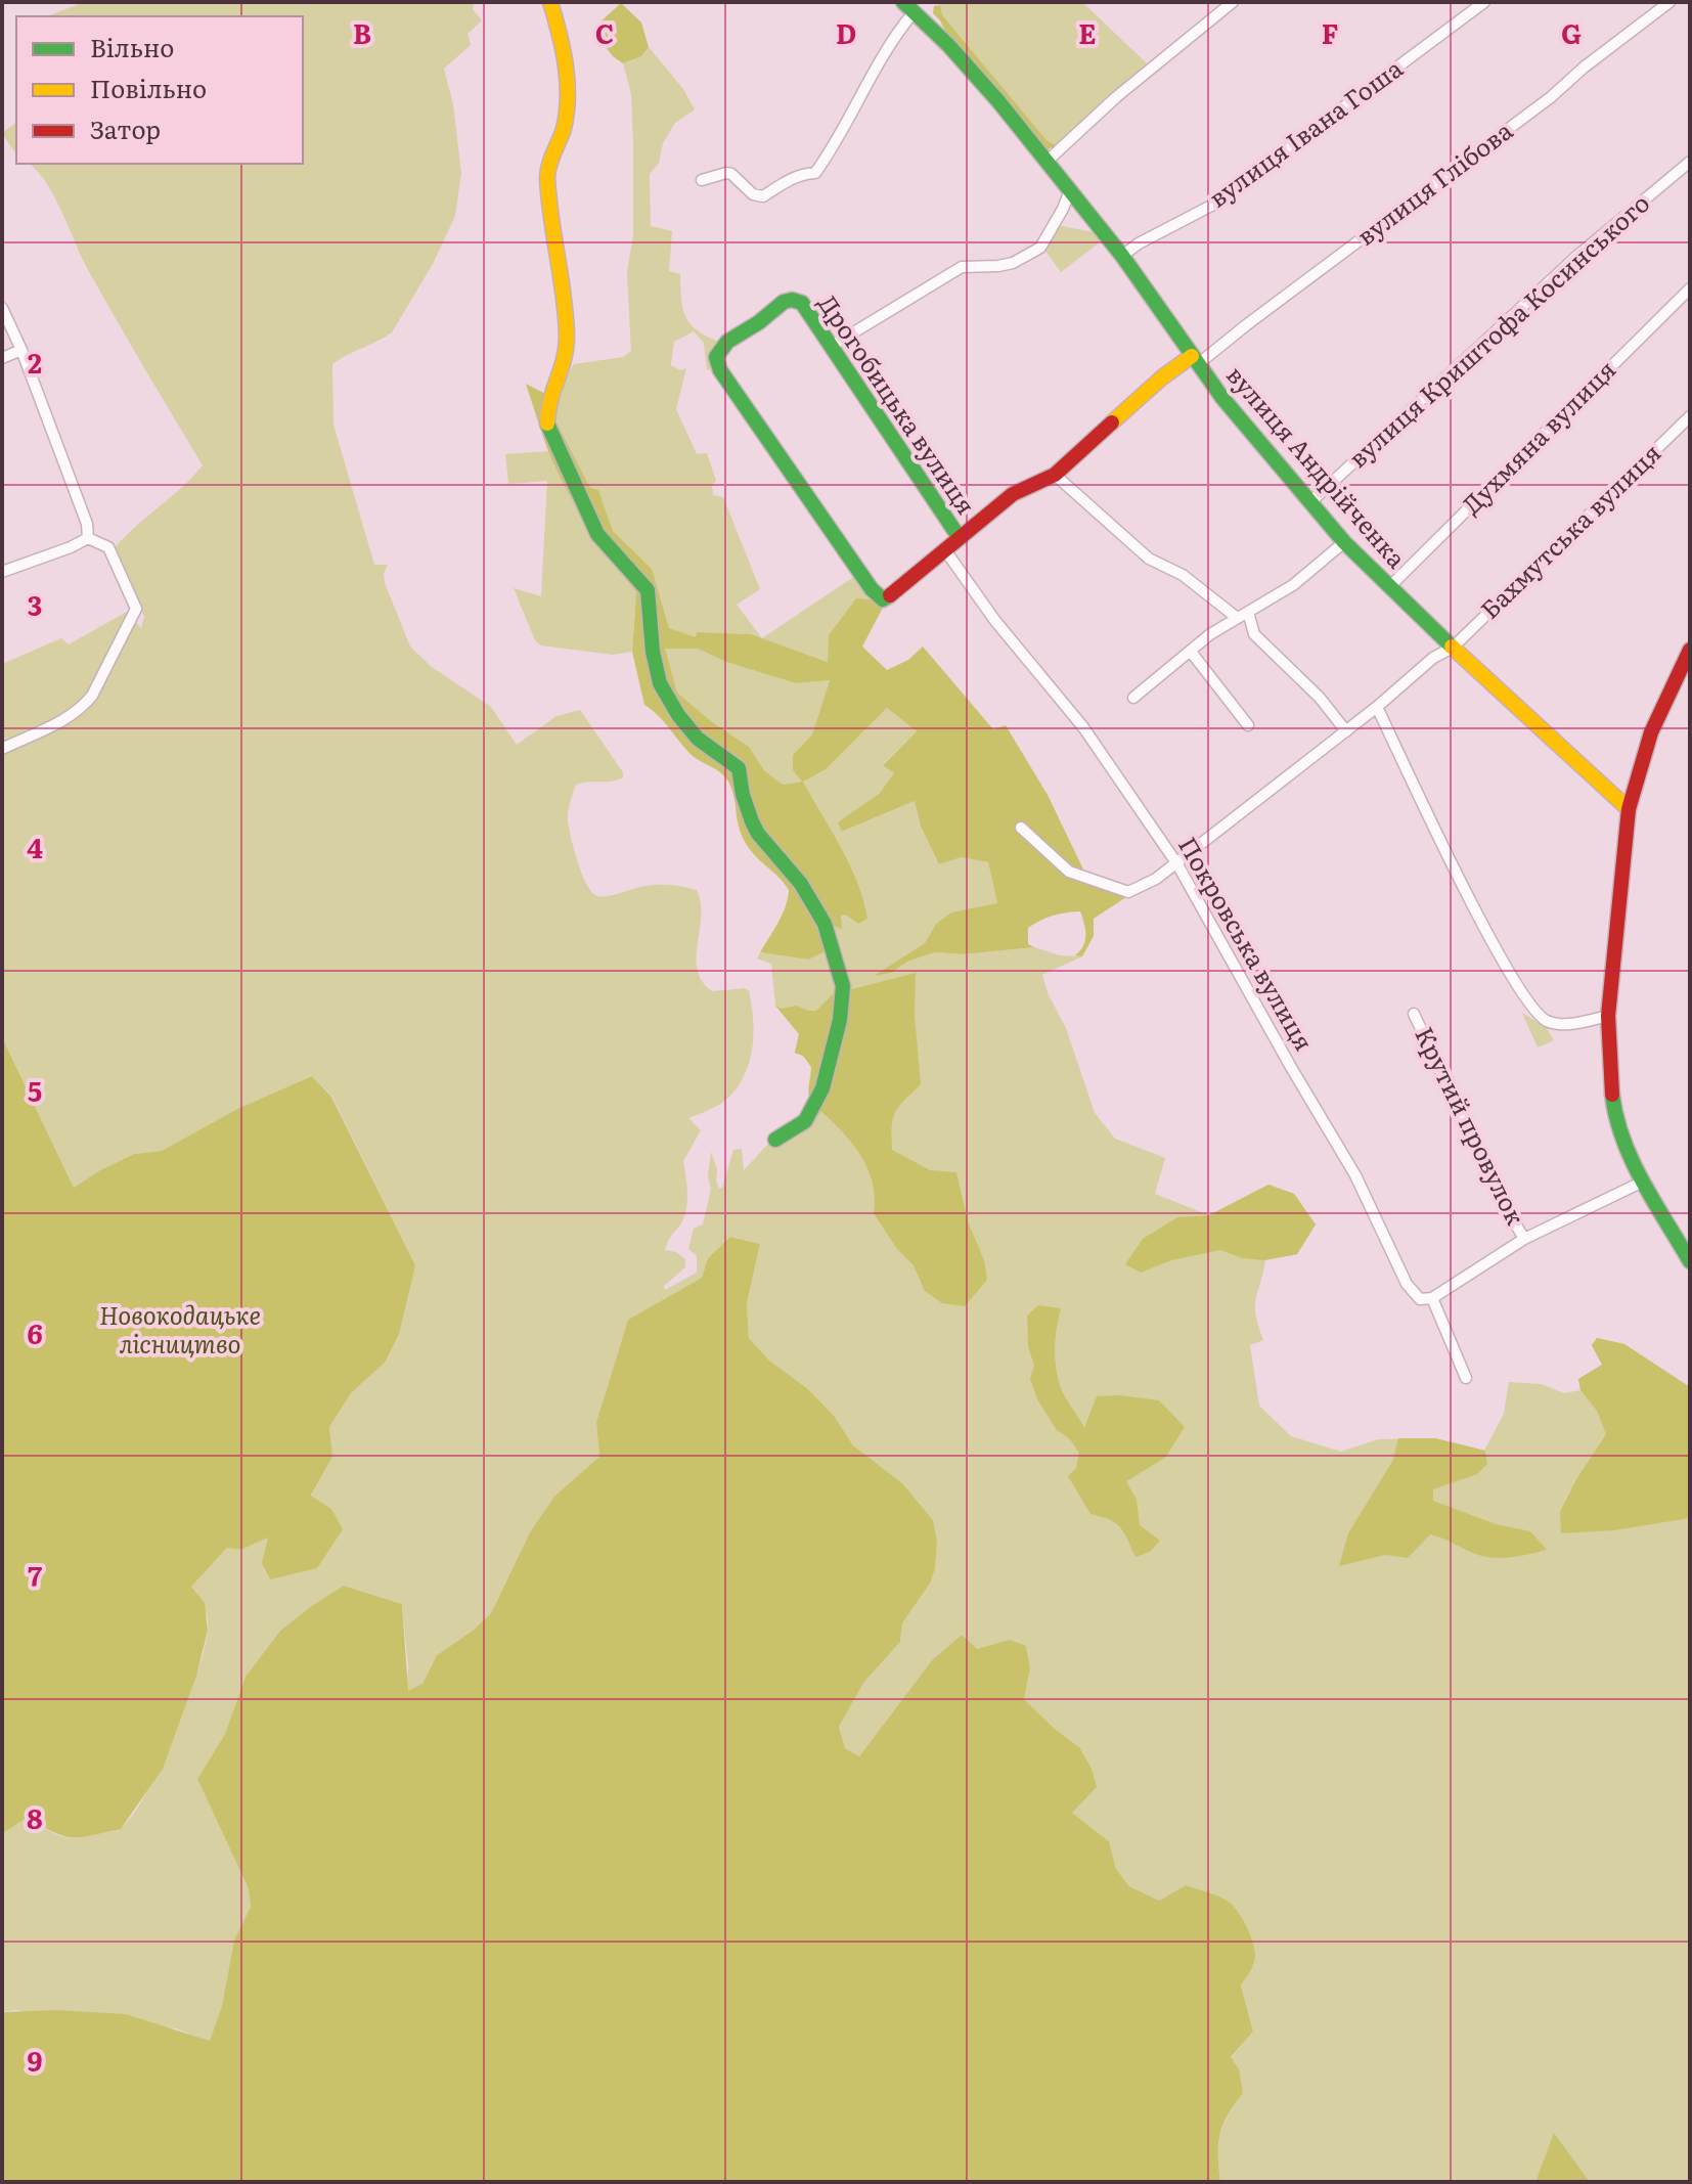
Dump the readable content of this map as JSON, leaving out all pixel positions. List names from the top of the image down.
{
  "streets": {
    "street": [
      "вулиця Івана Гоша",
      "вулиця Глібова",
      "вулиця Криштофа Косинського",
      "Дрогобицька вулиця",
      "Духмяна вулиця",
      "вулиця Андрійченка",
      "Бахмутська вулиця",
      "Покровська вулиця",
      "Крутий провулок"
    ]
  },
  "crossings": [
    ["вулиця Івана Гоша", "вулиця Андрійченка"],
    ["вулиця Глібова", "вулиця Андрійченка"],
    ["вулиця Криштофа Косинського", "вулиця Андрійченка"],
    ["Дрогобицька вулиця", "Покровська вулиця"],
    ["Духмяна вулиця", "вулиця Андрійченка"],
    ["вулиця Андрійченка", "Бахмутська вулиця"],
    ["Бахмутська вулиця", "Покровська вулиця"],
    ["Покровська вулиця", "Крутий провулок"]
  ],
  "parks": ["Новокодацьке лісництво"],
  "legend": ["Вільно", "Повільно", "Затор"],
  "grid": {
    "columns": [
      "B",
      "C",
      "D",
      "E",
      "F",
      "G"
    ],
    "rows": [
      "2",
      "3",
      "4",
      "5",
      "6",
      "7",
      "8",
      "9"
    ]
  }
}
